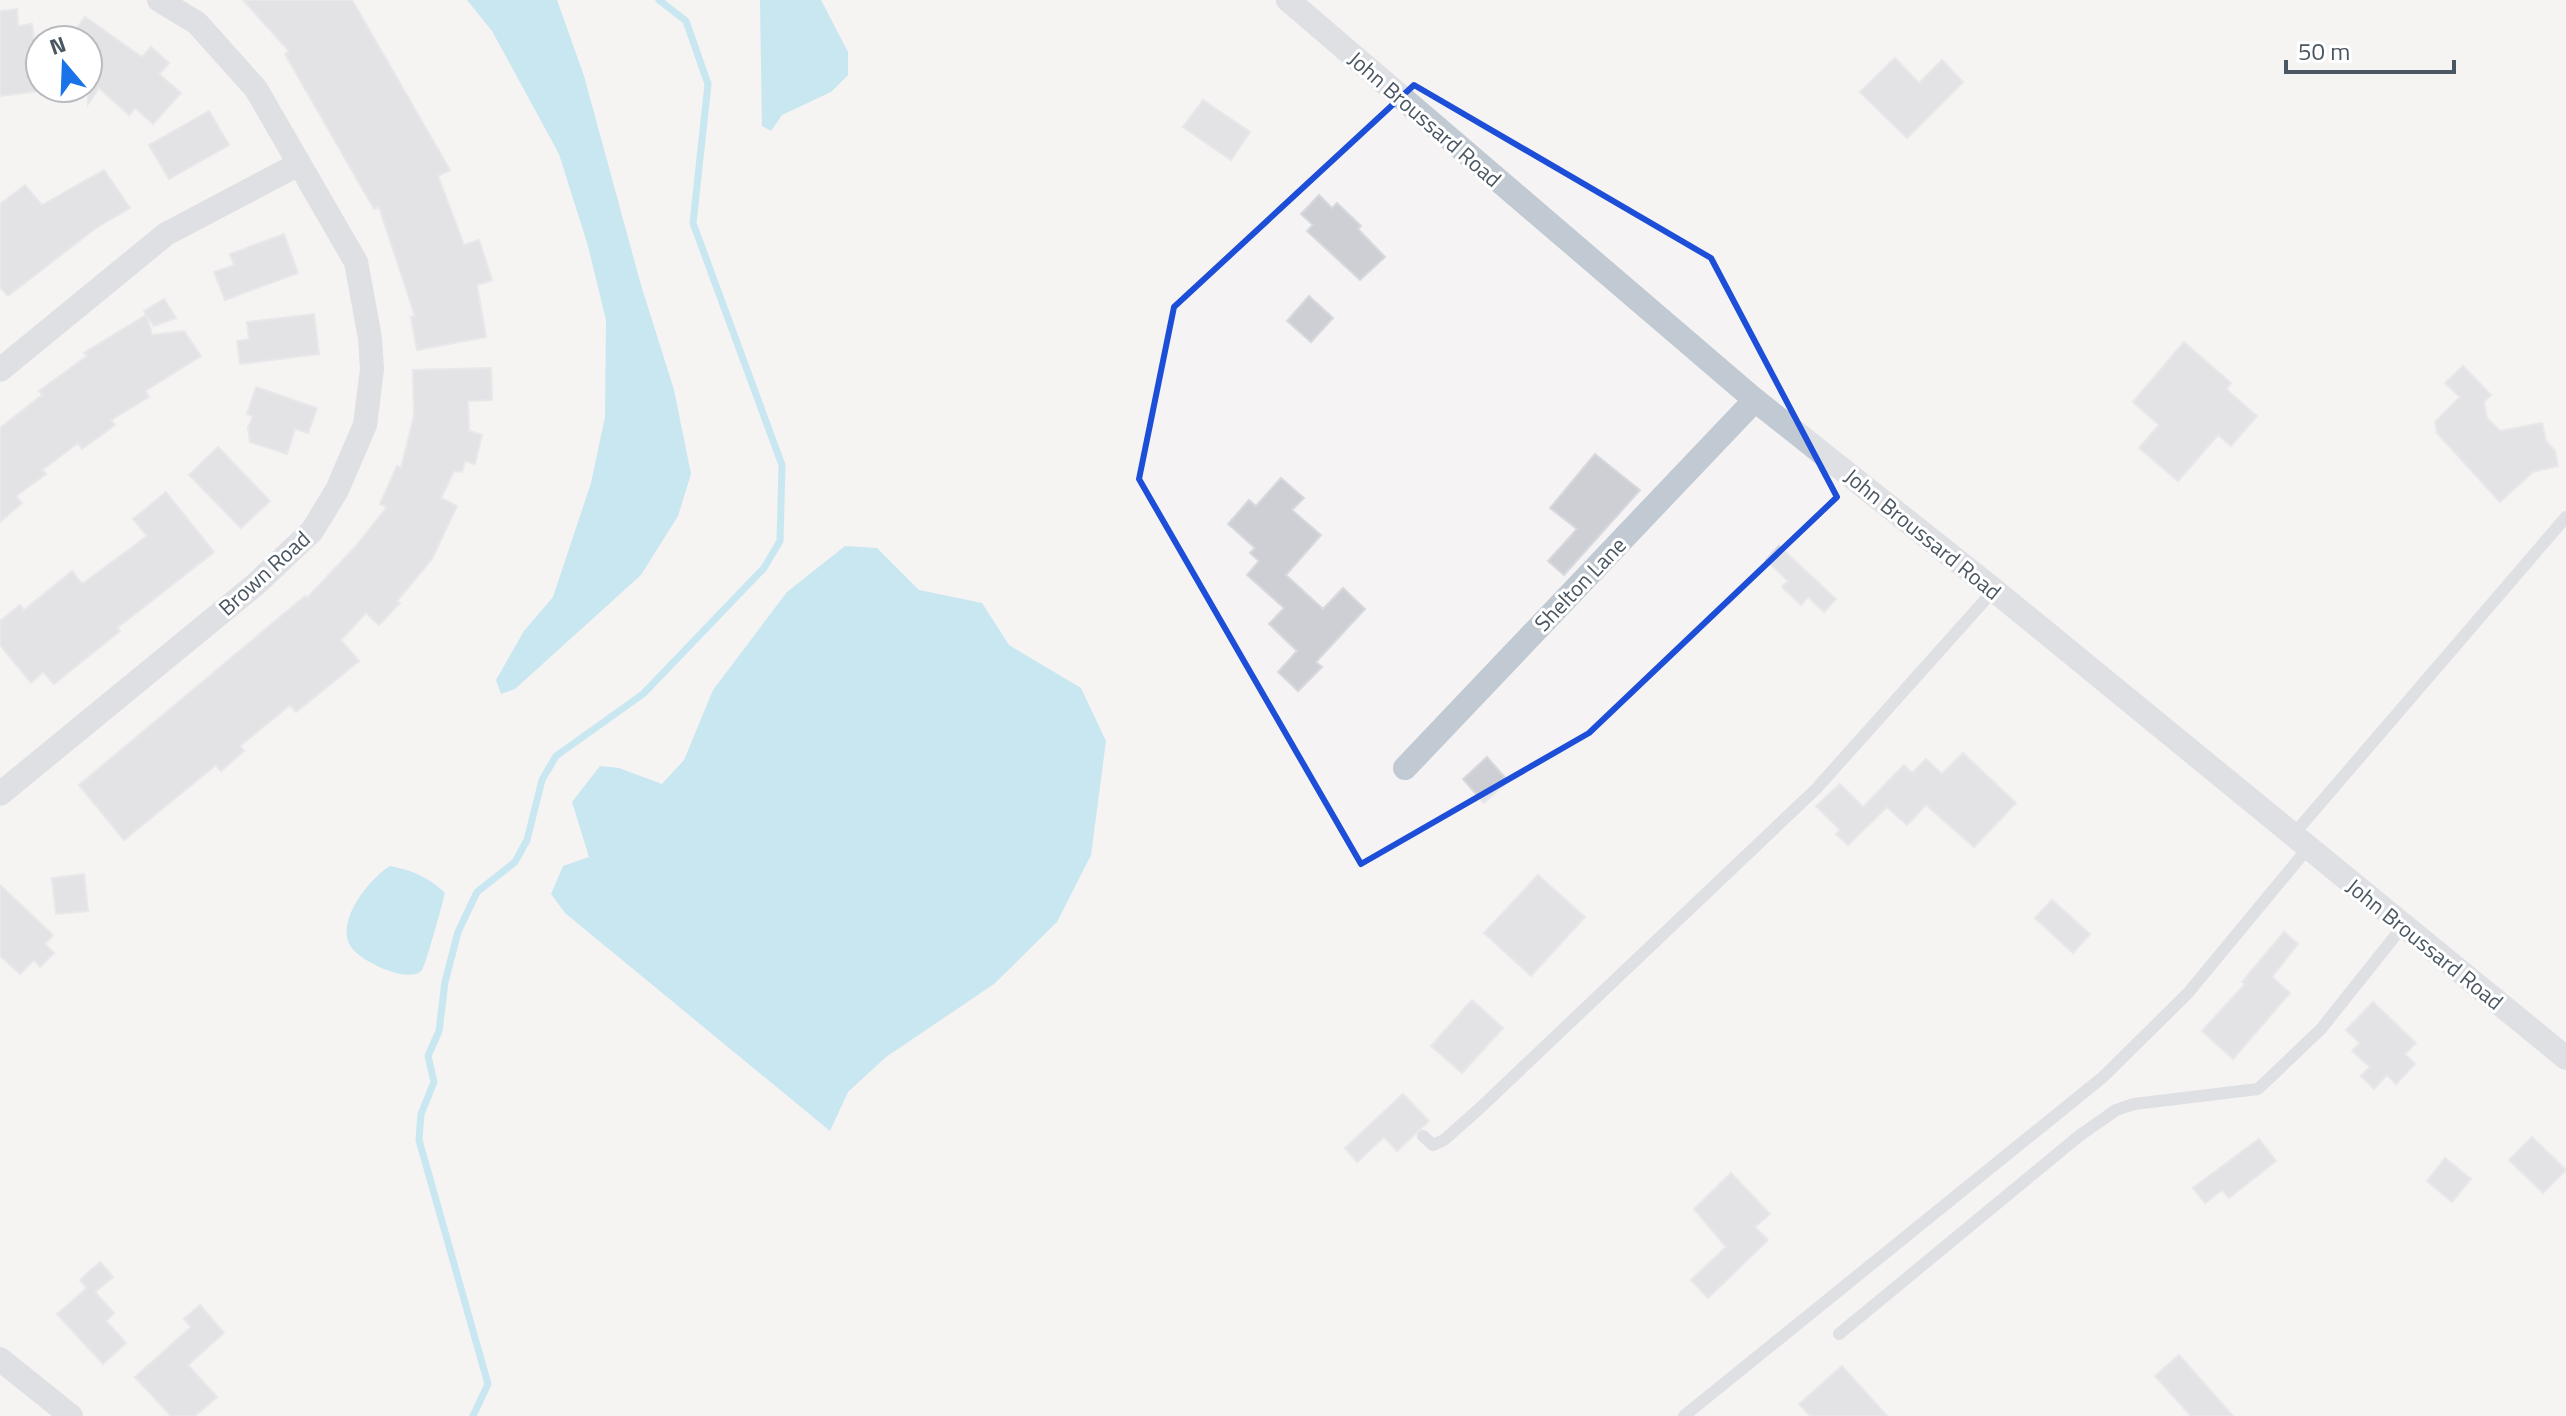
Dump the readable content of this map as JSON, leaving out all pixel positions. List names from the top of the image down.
{
  "streets": {
    "street": ["John Broussard Road", "Brown Road", "Shelton Lane"]
  },
  "crossings": [
    ["John Broussard Road", "Shelton Lane"]
  ],
  "scale_bar": "50 m",
  "north": "top"
}
